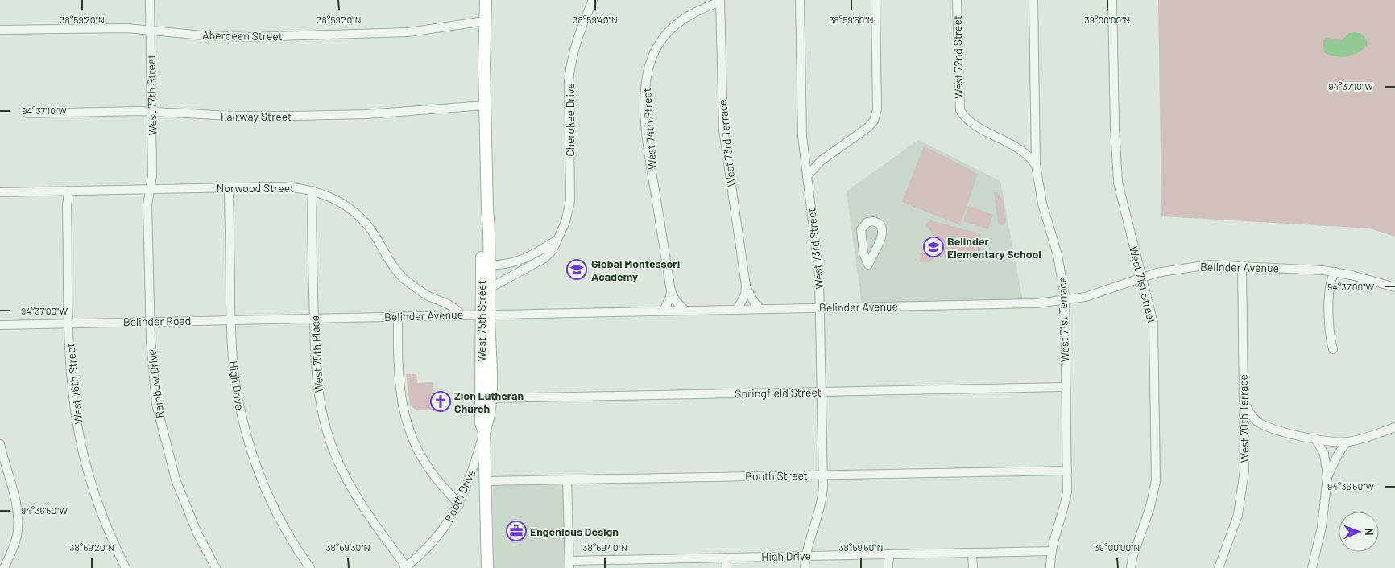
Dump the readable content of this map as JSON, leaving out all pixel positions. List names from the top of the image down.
{
  "streets": {
    "main road": ["West 75th Street"],
    "street": [
      "Aberdeen Street",
      "West 72nd Street",
      "West 77th Street",
      "Fairway Street",
      "Cherokee Drive",
      "West 74th Street",
      "West 73rd Terrace",
      "Norwood Street",
      "West 73rd Street",
      "Belinder Avenue",
      "West 71st Street",
      "West 71st Terrace",
      "Belinder Road",
      "West 75th Place",
      "West 76th Street",
      "Rainbow Drive",
      "High Drive",
      "Springfield Street",
      "West 70th Terrace",
      "Booth Street",
      "Booth Drive"
    ]
  },
  "crossings": [
    ["Aberdeen Street", "West 77th Street"],
    ["Aberdeen Street", "West 75th Street"],
    ["West 72nd Street", "West 71st Terrace"],
    ["West 77th Street", "Fairway Street"],
    ["West 77th Street", "Norwood Street"],
    ["West 77th Street", "Rainbow Drive"],
    ["Fairway Street", "West 75th Street"],
    ["Cherokee Drive", "West 75th Street"],
    ["West 74th Street", "West 73rd Terrace"],
    ["West 74th Street", "Belinder Avenue"],
    ["West 73rd Terrace", "Belinder Avenue"],
    ["Norwood Street", "Belinder Avenue"],
    ["Norwood Street", "West 75th Place"],
    ["Norwood Street", "West 76th Street"],
    ["Norwood Street", "Rainbow Drive"],
    ["Norwood Street", "High Drive"],
    ["West 73rd Street", "Belinder Avenue"],
    ["West 73rd Street", "High Drive"],
    ["West 73rd Street", "Springfield Street"],
    ["West 73rd Street", "Booth Street"],
    ["Belinder Avenue", "West 71st Street"],
    ["Belinder Avenue", "West 71st Terrace"],
    ["Belinder Avenue", "Belinder Road"],
    ["Belinder Avenue", "West 75th Street"],
    ["Belinder Avenue", "West 75th Place"],
    ["Belinder Avenue", "West 70th Terrace"],
    ["West 71st Terrace", "High Drive"],
    ["West 71st Terrace", "Springfield Street"],
    ["West 71st Terrace", "Booth Street"],
    ["Belinder Road", "West 75th Place"],
    ["Belinder Road", "West 76th Street"],
    ["Belinder Road", "Rainbow Drive"],
    ["Belinder Road", "High Drive"],
    ["West 75th Street", "Springfield Street"],
    ["West 75th Street", "Booth Street"],
    ["West 75th Street", "Booth Drive"],
    ["West 75th Place", "Booth Drive"]
  ],
  "places": {
    "school or university": ["Belinder Elementary School", "Global Montessori Academy"],
    "church": ["Zion Lutheran Church"],
    "office": ["Engenious Design"]
  },
  "north": "right",
  "coordinates": [
    "38°59'20\"N",
    "38°59'30\"N",
    "38°59'40\"N",
    "38°59'50\"N",
    "39°00'00\"N",
    "94°37'10\"W",
    "94°37'00\"W",
    "94°36'50\"W"
  ]
}
